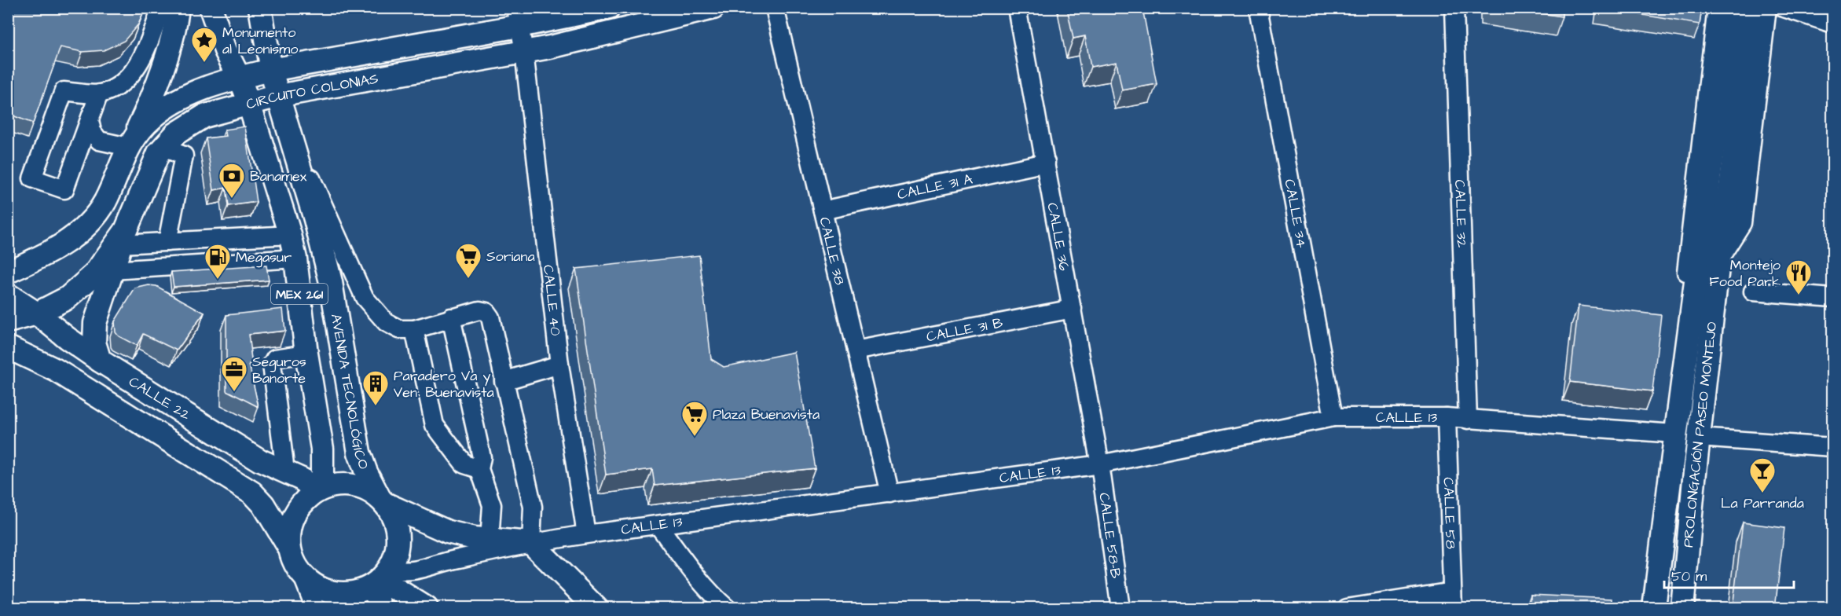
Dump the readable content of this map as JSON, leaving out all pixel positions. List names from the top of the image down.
{
  "streets": {
    "main road": [
      "CIRCUITO COLONIAS",
      "MEX 261",
      "AVENIDA TECNOLÓGICO",
      "CALLE 22",
      "PROLONGACIÓN PASEO MONTEJO"
    ],
    "street": [
      "CALLE 31 A",
      "CALLE 34",
      "CALLE 32",
      "CALLE 36",
      "CALLE 38",
      "CALLE 40",
      "CALLE 31 B",
      "CALLE 13",
      "CALLE 58",
      "CALLE 58-B"
    ]
  },
  "crossings": [
    ["CIRCUITO COLONIAS", "MEX 261"],
    ["CIRCUITO COLONIAS", "CALLE 40"],
    ["CIRCUITO COLONIAS", "AVENIDA TECNOLÓGICO"],
    ["CIRCUITO COLONIAS", "CALLE 22"],
    ["CALLE 31 A", "CALLE 36"],
    ["CALLE 31 A", "CALLE 38"],
    ["CALLE 34", "CALLE 13"],
    ["CALLE 32", "CALLE 13"],
    ["CALLE 36", "CALLE 31 B"],
    ["CALLE 36", "CALLE 13"],
    ["CALLE 36", "CALLE 58-B"],
    ["CALLE 38", "CALLE 31 B"],
    ["CALLE 38", "CALLE 13"],
    ["MEX 261", "AVENIDA TECNOLÓGICO"],
    ["MEX 261", "CALLE 22"],
    ["MEX 261", "CALLE 13"],
    ["CALLE 40", "CALLE 13"],
    ["AVENIDA TECNOLÓGICO", "CALLE 22"],
    ["AVENIDA TECNOLÓGICO", "CALLE 13"],
    ["CALLE 22", "CALLE 13"],
    ["CALLE 13", "PROLONGACIÓN PASEO MONTEJO"],
    ["CALLE 13", "CALLE 58"],
    ["CALLE 13", "CALLE 58-B"]
  ],
  "places": {
    "place": ["Monumento al Leonismo"],
    "bank": ["Banamex"],
    "supermarket": ["Soriana", "Plaza Buenavista"],
    "fuel station": ["Megasur"],
    "restaurant": ["Montejo Food Park"],
    "office": ["Seguros Banorte"],
    "building": ["Paradero Va y Ven: Buenavista"],
    "bar": ["La Parranda"]
  },
  "scale_bar": "50 m"
}
